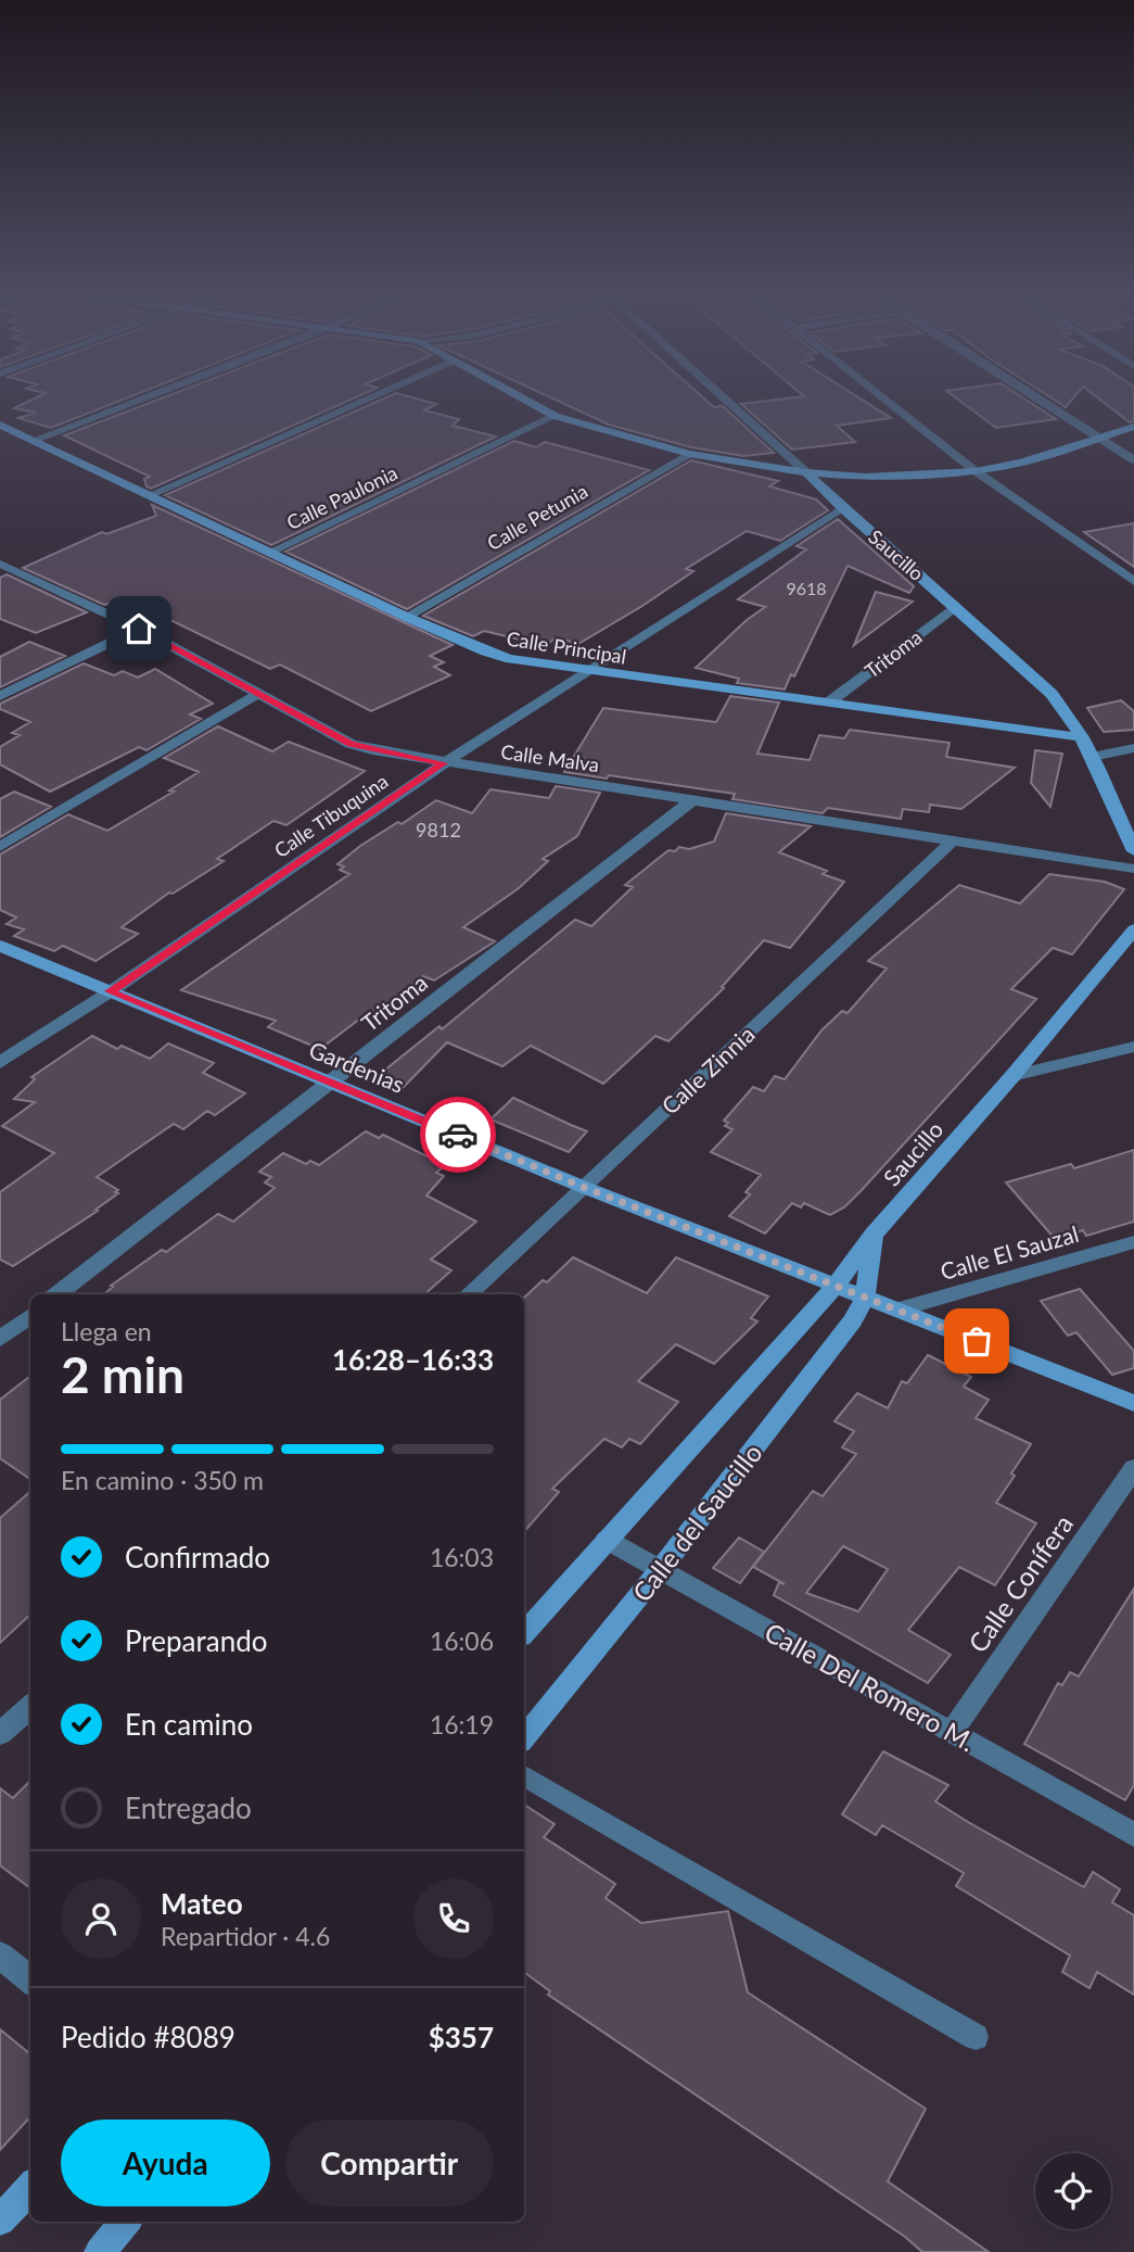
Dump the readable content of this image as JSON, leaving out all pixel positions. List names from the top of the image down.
{
  "streets": {
    "street": [
      "Calle Paulonia",
      "Calle Petunia",
      "Saucillo",
      "Calle Principal",
      "Tritoma",
      "Calle Malva",
      "Calle Tibuquina",
      "Gardenias",
      "Calle Zinnia",
      "Calle El Sauzal",
      "Calle del Saucillo",
      "Calle Conífera",
      "Calle Del Romero M."
    ]
  },
  "crossings": [
    ["Calle Paulonia", "Calle Principal"],
    ["Calle Petunia", "Calle Principal"],
    ["Saucillo", "Calle Principal"],
    ["Saucillo", "Tritoma"],
    ["Saucillo", "Calle Tibuquina"],
    ["Saucillo", "Gardenias"],
    ["Saucillo", "Calle del Saucillo"],
    ["Calle Principal", "Tritoma"],
    ["Calle Principal", "Calle Tibuquina"],
    ["Tritoma", "Calle Malva"],
    ["Tritoma", "Gardenias"],
    ["Calle Malva", "Calle Tibuquina"],
    ["Calle Malva", "Calle Zinnia"],
    ["Calle Tibuquina", "Gardenias"],
    ["Gardenias", "Calle Zinnia"],
    ["Gardenias", "Calle El Sauzal"],
    ["Gardenias", "Calle del Saucillo"],
    ["Calle del Saucillo", "Calle Del Romero M."],
    ["Calle Conífera", "Calle Del Romero M."]
  ],
  "house_numbers": ["9618", "9812"],
  "page": {
    "heading": ["2 min", "Llega en", "16:28–16:33"],
    "panel": [
      "Mateo",
      "Repartidor · 4.6",
      "Pedido #8089",
      "$357"
    ],
    "bar": "En camino · 350 m",
    "list": [
      ["Confirmado", "16:03"],
      ["Preparando", "16:06"],
      ["En camino", "16:19"],
      "Entregado"
    ],
    "buttons": ["Ayuda", "Compartir"]
  }
}
